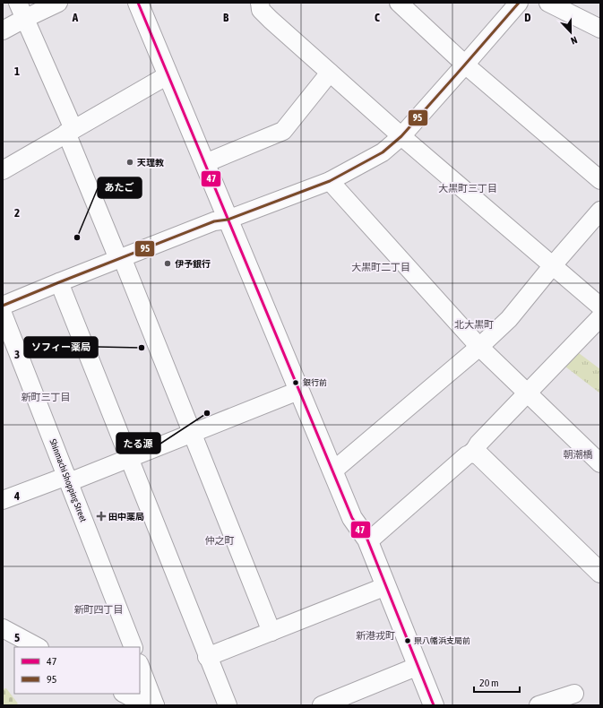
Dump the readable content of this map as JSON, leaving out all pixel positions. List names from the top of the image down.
{
  "streets": {
    "street": ["Shinmachi Shopping Street"]
  },
  "districts": [
    "大黒町三丁目",
    "大黒町二丁目",
    "北大黒町",
    "新町三丁目",
    "朝潮橋",
    "仲之町",
    "新町四丁目",
    "新港戎町"
  ],
  "places": {
    "other": [
      "天理教",
      "あたご",
      "伊予銀行",
      "ソフィー薬局",
      "銀行前",
      "たる源",
      "県八幡浜支局前"
    ],
    "health": ["田中薬局"]
  },
  "lines": ["transit line 47", "transit line 95"],
  "legend": ["47", "95"],
  "scale_bar": "20 m",
  "north": "bottom",
  "grid": {
    "columns": [
      "A",
      "B",
      "C",
      "D"
    ],
    "rows": [
      "1",
      "2",
      "3",
      "4",
      "5"
    ]
  }
}
